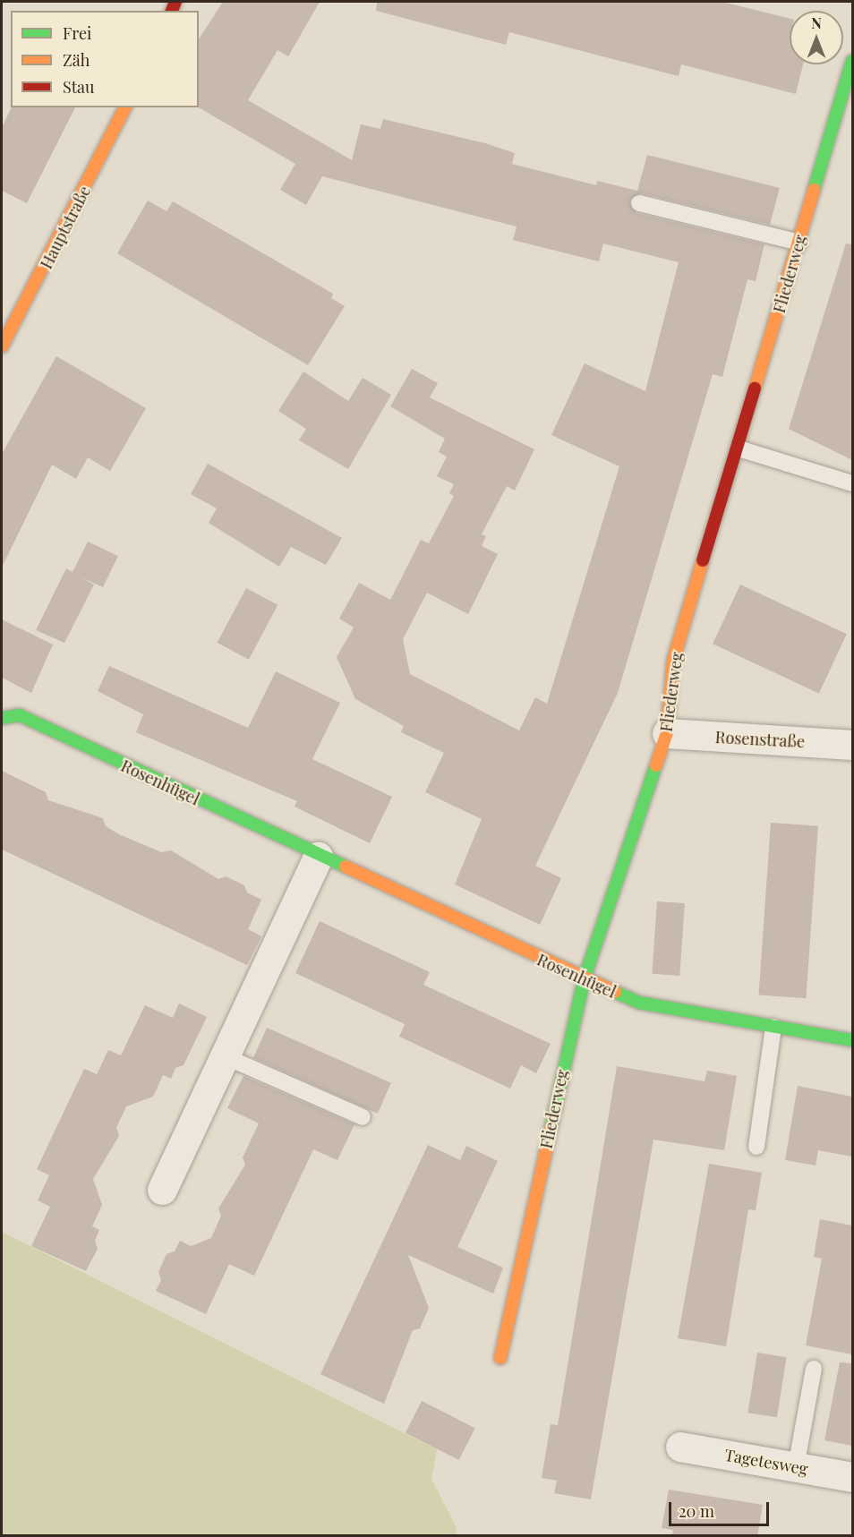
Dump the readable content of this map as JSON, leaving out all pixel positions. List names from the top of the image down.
{
  "streets": {
    "street": [
      "Hauptstraße",
      "Fliederweg",
      "Rosenstraße",
      "Rosenhügel",
      "Tagetesweg"
    ]
  },
  "crossings": [
    ["Fliederweg", "Rosenstraße"],
    ["Fliederweg", "Rosenhügel"]
  ],
  "legend": ["Frei", "Zäh", "Stau"],
  "scale_bar": "20 m",
  "north": "top"
}
